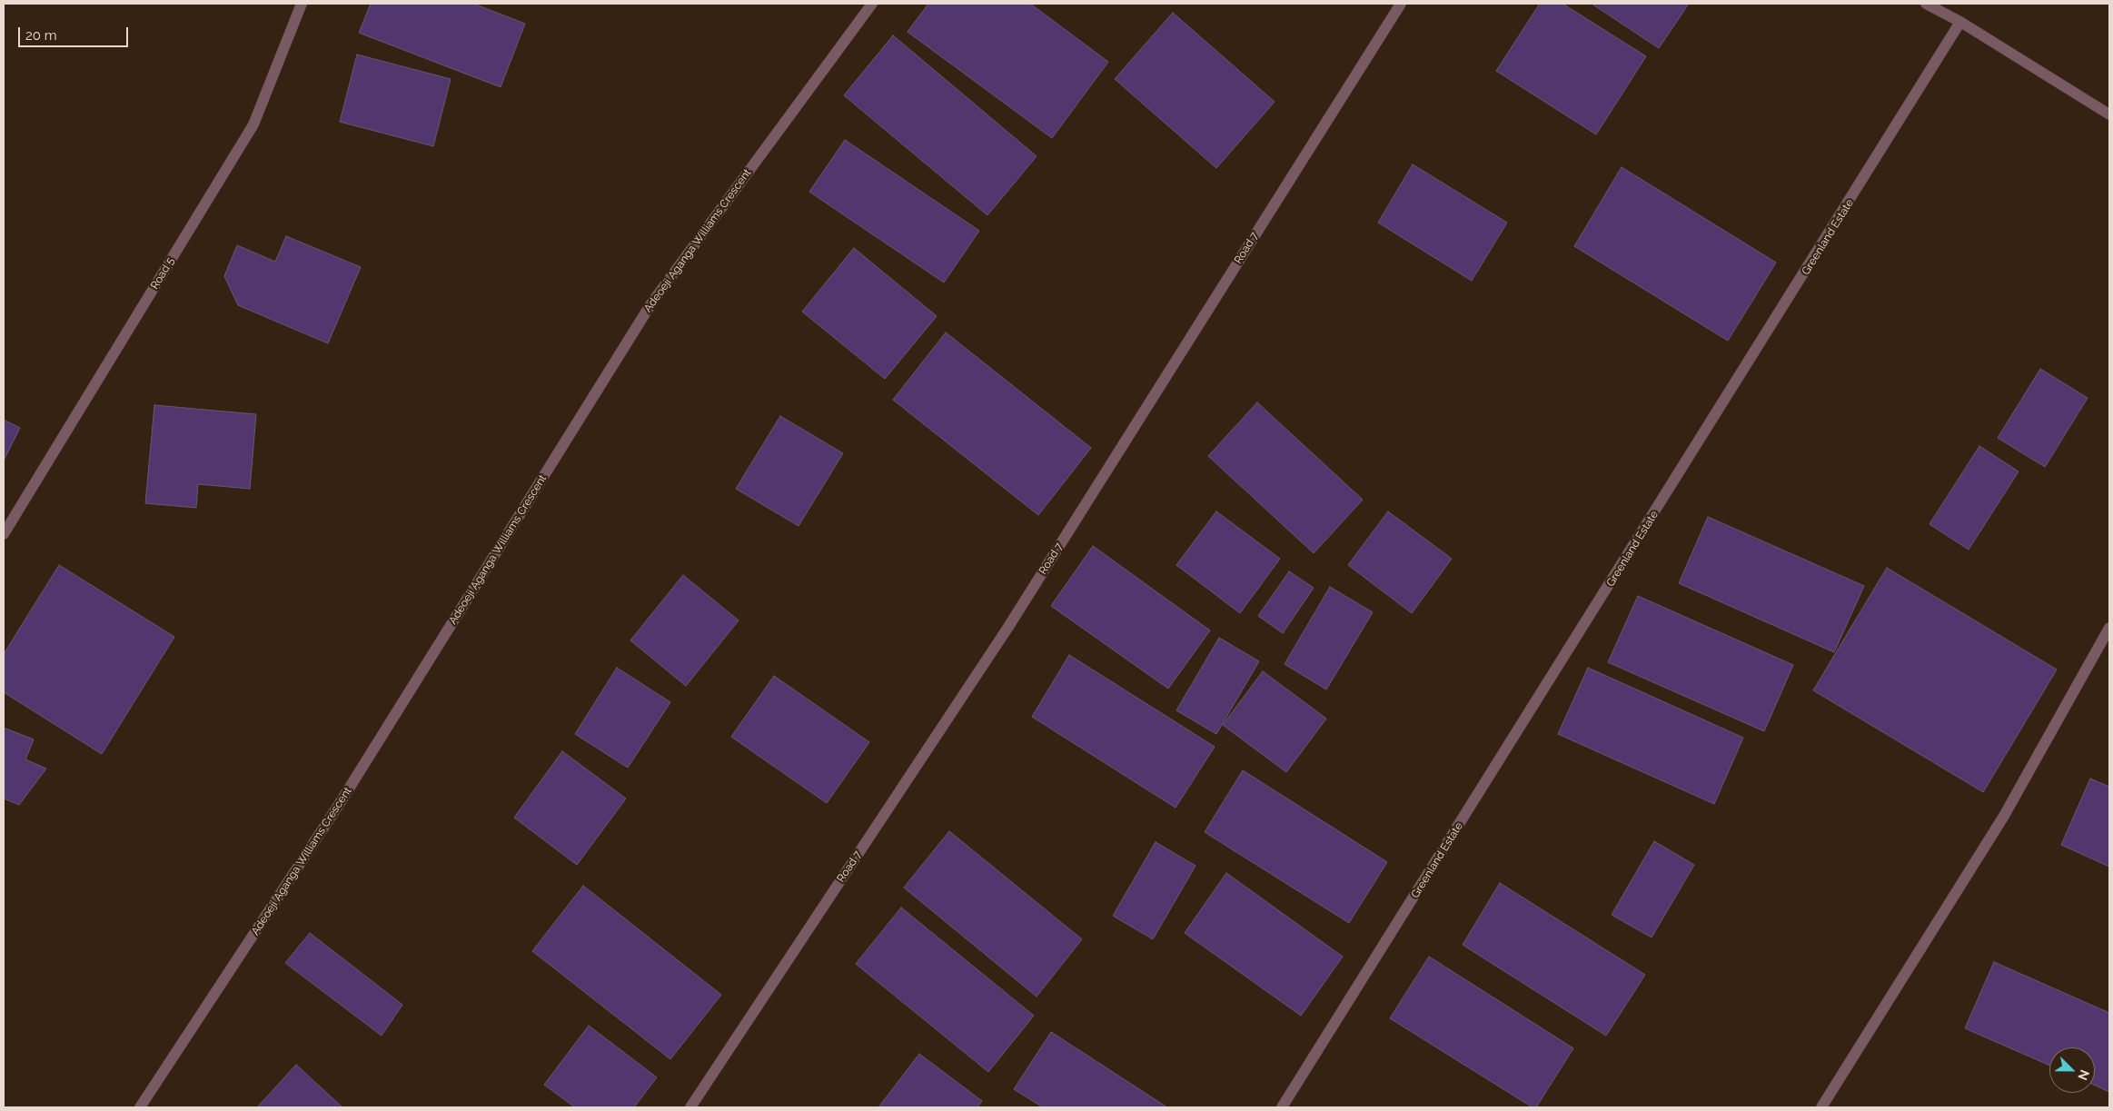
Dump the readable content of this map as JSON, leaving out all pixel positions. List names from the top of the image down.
{
  "streets": {
    "street": [
      "Greenland Estate",
      "Adeoeji Aganga Williams Crescent",
      "Road 7",
      "Road 5"
    ]
  },
  "scale_bar": "20 m",
  "north": "bottom right"
}
